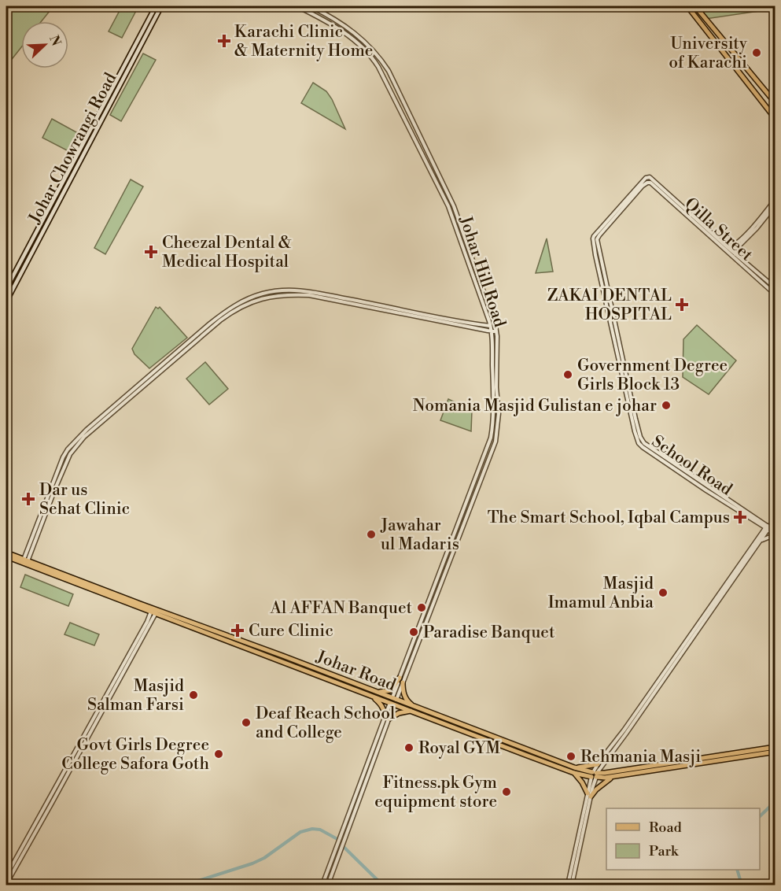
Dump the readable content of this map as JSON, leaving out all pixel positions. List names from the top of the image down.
{
  "streets": {
    "main road": ["Johar Chowrangi Road", "Johar Road"],
    "street": ["Qilla Street", "Johar Hill Road", "School Road"]
  },
  "crossings": [
    ["Qilla Street", "School Road"],
    ["Johar Hill Road", "Johar Road"]
  ],
  "places": {
    "health": [
      "Karachi Clinic & Maternity Home",
      "Cheezal Dental & Medical Hospital",
      "ZAKAI DENTAL HOSPITAL",
      "Dar us Sehat Clinic",
      "The Smart School, Iqbal Campus",
      "Cure Clinic"
    ],
    "other": [
      "University of Karachi",
      "Government Degree Girls Block 13",
      "Nomania Masjid Gulistan e johar",
      "Jawahar ul Madaris",
      "Masjid Imamul Anbia",
      "Al AFFAN Banquet",
      "Paradise Banquet",
      "Masjid Salman Farsi",
      "Deaf Reach School and College",
      "Royal GYM",
      "Govt Girls Degree College Safora Goth",
      "Rehmania Masji",
      "Fitness.pk Gym equipment store"
    ]
  },
  "legend": ["Road", "Park"],
  "north": "top right"
}
